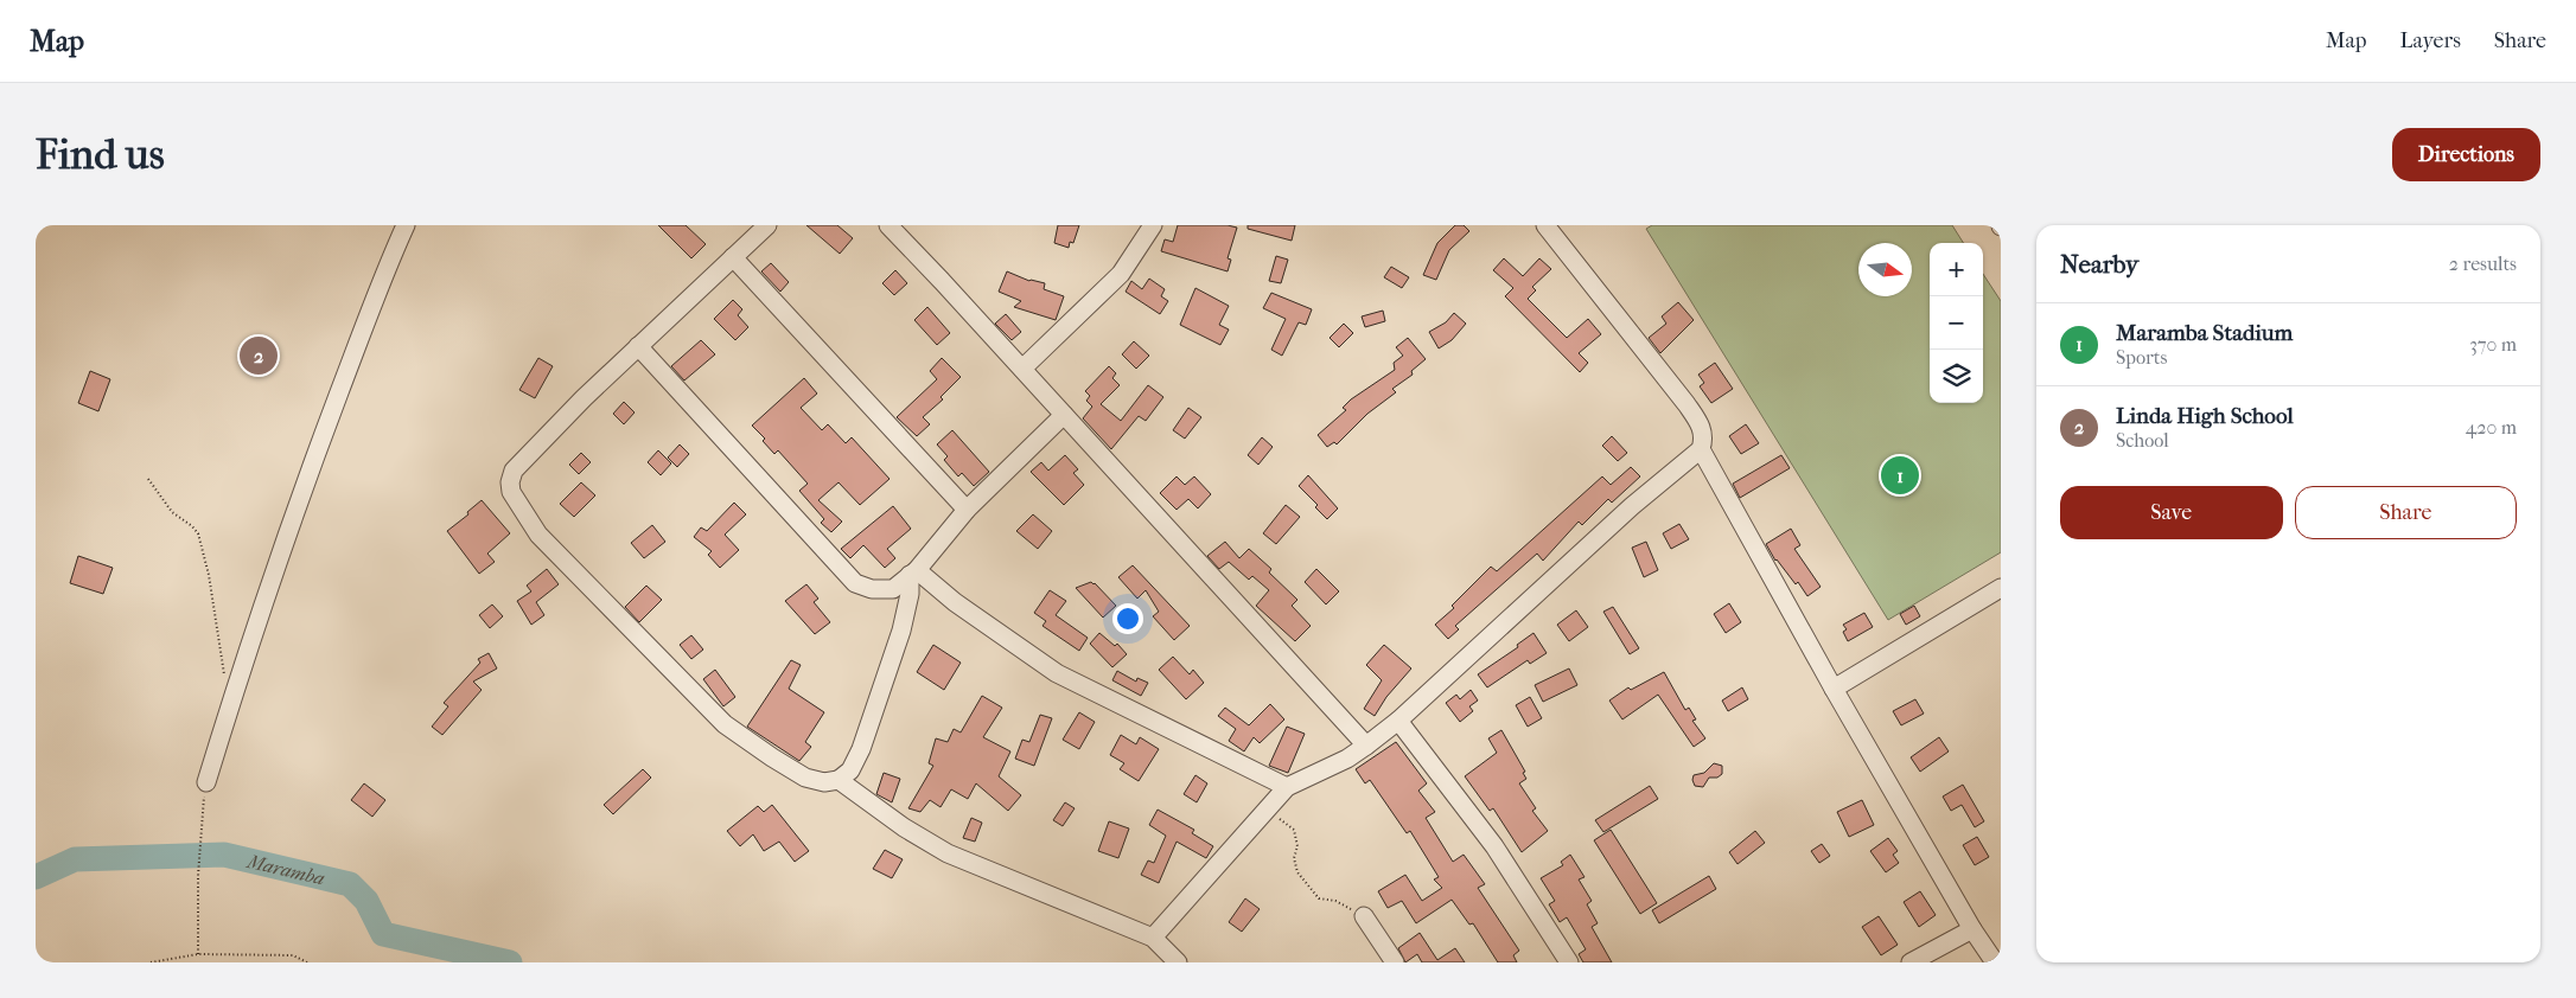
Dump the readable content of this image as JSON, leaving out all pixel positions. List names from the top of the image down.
{
  "water": ["Maramba"],
  "north": "right",
  "page": {
    "header": "Map",
    "nav": ["Map", "Layers", "Share"],
    "buttons": [
      "Directions",
      ["Save", "Share"]
    ],
    "title": "Find us",
    "heading": ["Nearby", "2 results"],
    "map_buttons": ["+", "−"],
    "list": [
      {
        "mark": "1",
        "name": "Maramba Stadium",
        "note": "Sports",
        "value": "370 m"
      },
      {
        "mark": "2",
        "name": "Linda High School",
        "note": "School",
        "value": "420 m"
      }
    ],
    "pins": ["2", "1"]
  }
}
